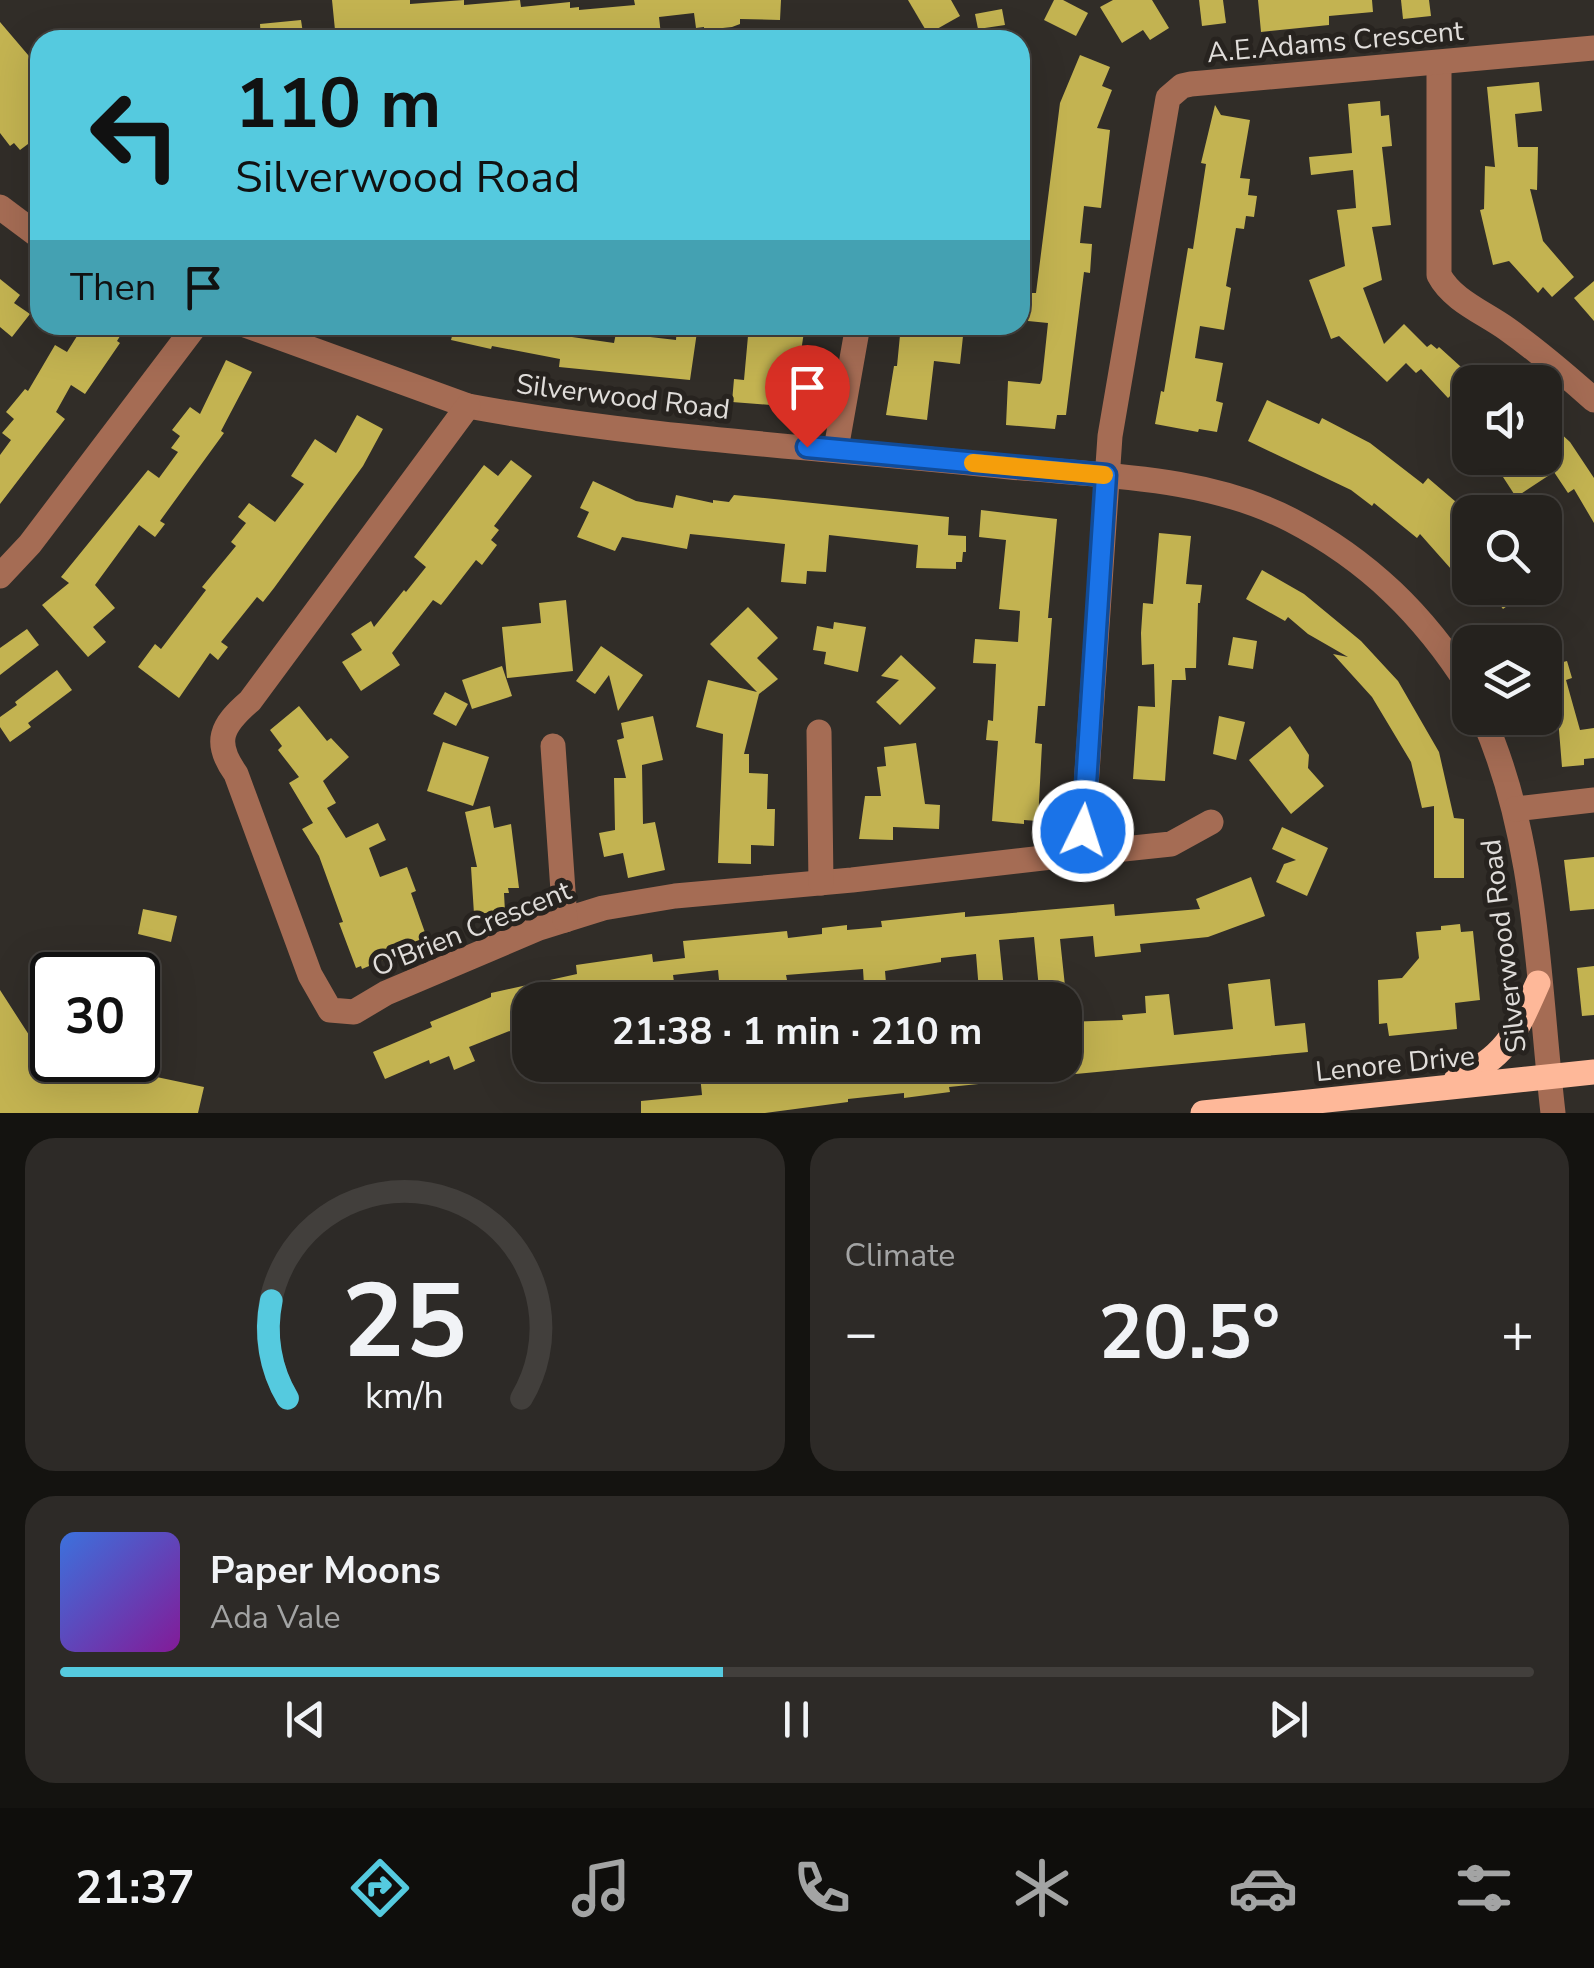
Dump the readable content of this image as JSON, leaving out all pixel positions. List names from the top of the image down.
{
  "streets": {
    "main road": ["Lenore Drive"],
    "street": ["A.E.Adams Crescent", "Silverwood Road", "O'Brien Crescent"]
  },
  "crossings": [
    ["A.E.Adams Crescent", "Silverwood Road"],
    ["Silverwood Road", "O'Brien Crescent"],
    ["Silverwood Road", "Lenore Drive"]
  ],
  "page": {
    "turn": ["110 m", "Silverwood Road"],
    "then": "Then",
    "limit": "30",
    "trip": "21:38 · 1 min · 210 m",
    "tile": "Climate",
    "heat": ["−", "20.5°", "+"],
    "song": ["Paper Moons", "Ada Vale"],
    "tabs": "21:37",
    "gauge": ["25", "km/h"]
  }
}
